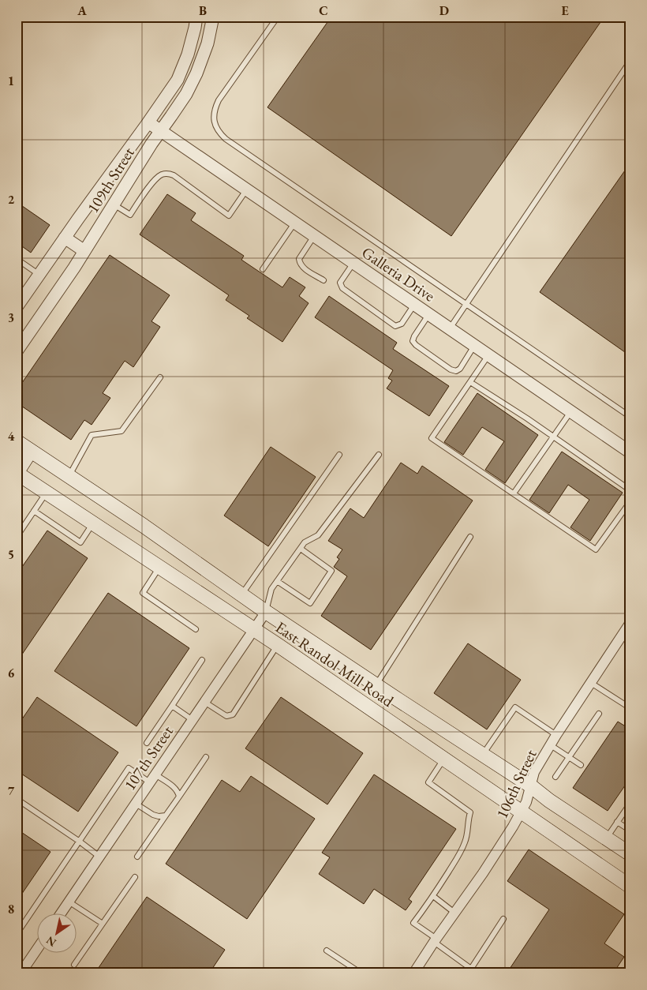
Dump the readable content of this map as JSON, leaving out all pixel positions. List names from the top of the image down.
{
  "streets": {
    "main road": ["East Randol Mill Road"],
    "street": [
      "109th Street",
      "Galleria Drive",
      "107th Street",
      "106th Street"
    ]
  },
  "crossings": [
    ["109th Street", "Galleria Drive"],
    ["East Randol Mill Road", "107th Street"],
    ["East Randol Mill Road", "106th Street"]
  ],
  "north": "bottom left",
  "grid": {
    "columns": [
      "A",
      "B",
      "C",
      "D",
      "E"
    ],
    "rows": [
      "1",
      "2",
      "3",
      "4",
      "5",
      "6",
      "7",
      "8"
    ]
  }
}
